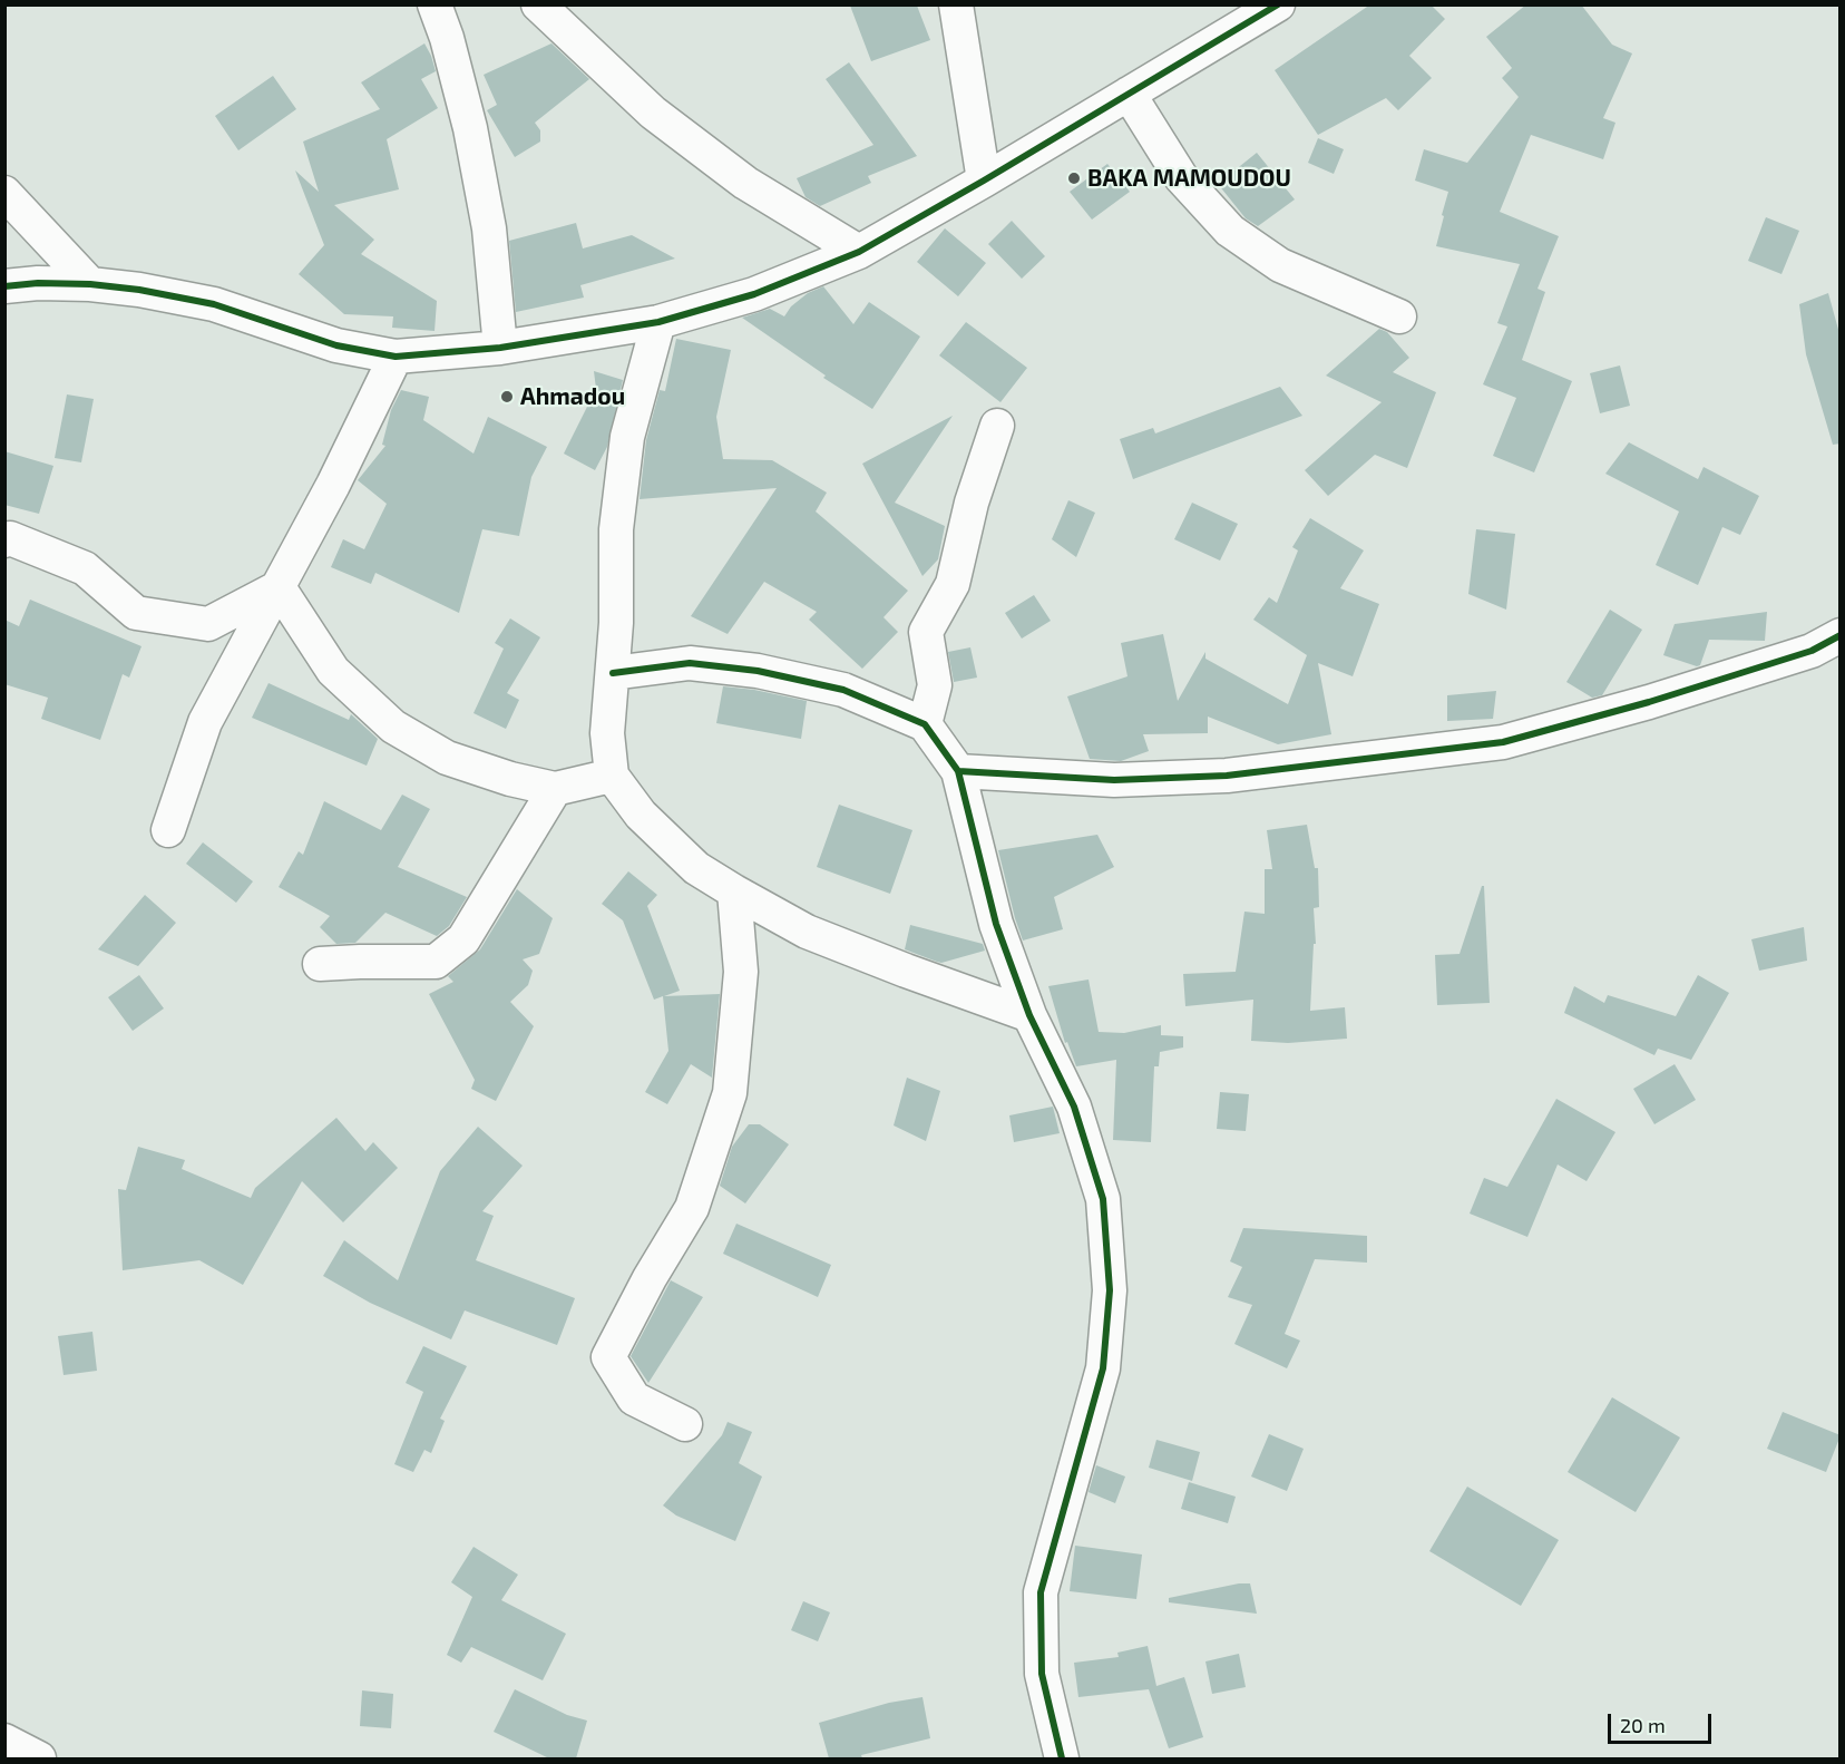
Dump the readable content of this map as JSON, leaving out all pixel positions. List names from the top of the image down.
{
  "places": ["BAKA MAMOUDOU", "Ahmadou"],
  "scale_bar": "20 m"
}
